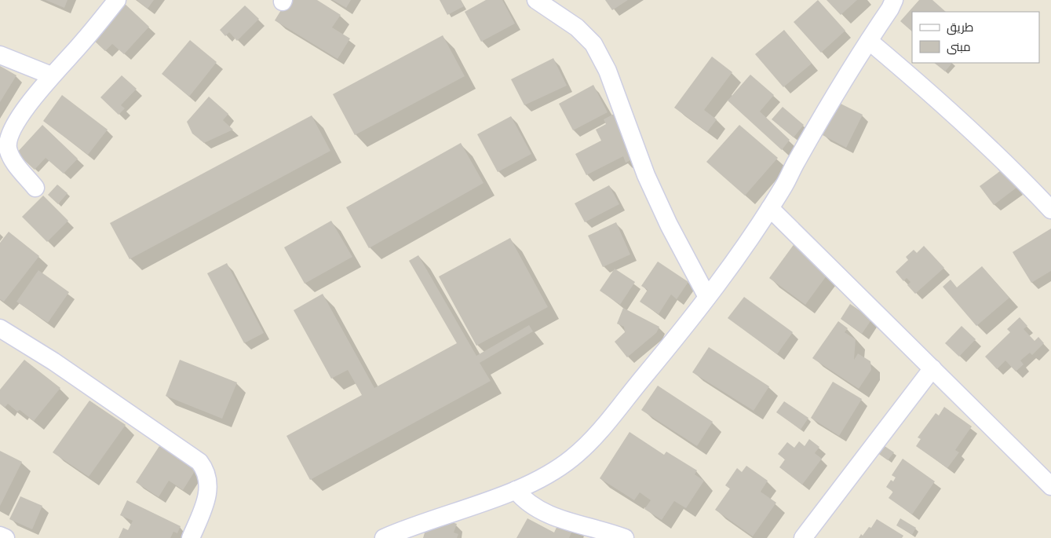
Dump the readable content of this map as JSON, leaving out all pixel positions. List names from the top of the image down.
{
  "legend": ["طريق", "مبنى"]
}
